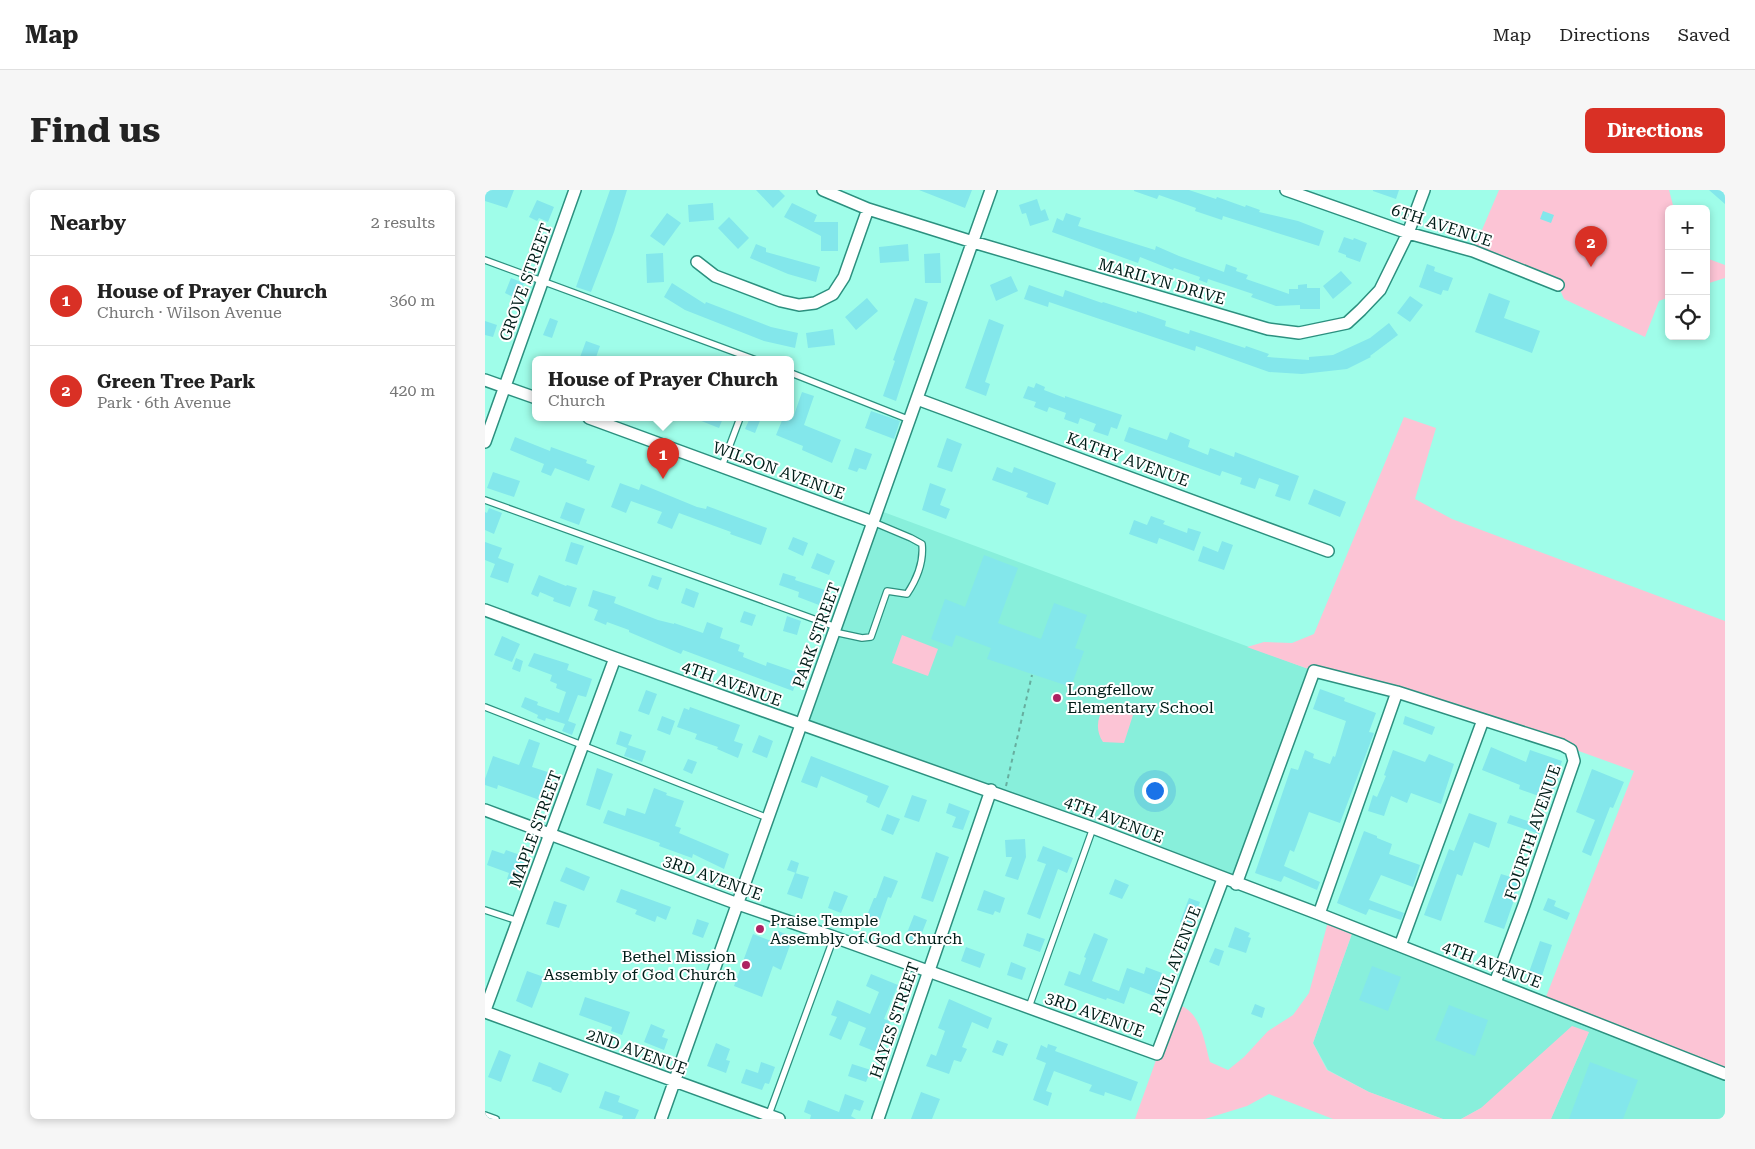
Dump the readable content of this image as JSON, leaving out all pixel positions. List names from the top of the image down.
{
  "streets": {
    "street": [
      "6TH AVENUE",
      "MARILYN DRIVE",
      "GROVE STREET",
      "KATHY AVENUE",
      "WILSON AVENUE",
      "PARK STREET",
      "4TH AVENUE",
      "MAPLE STREET",
      "FOURTH AVENUE",
      "3RD AVENUE",
      "PAUL AVENUE",
      "HAYES STREET",
      "2ND AVENUE"
    ]
  },
  "crossings": [
    ["6TH AVENUE", "MARILYN DRIVE"],
    ["MARILYN DRIVE", "PARK STREET"],
    ["KATHY AVENUE", "PARK STREET"],
    ["WILSON AVENUE", "PARK STREET"],
    ["PARK STREET", "4TH AVENUE"],
    ["PARK STREET", "3RD AVENUE"],
    ["PARK STREET", "2ND AVENUE"],
    ["4TH AVENUE", "MAPLE STREET"],
    ["4TH AVENUE", "FOURTH AVENUE"],
    ["4TH AVENUE", "PAUL AVENUE"],
    ["4TH AVENUE", "HAYES STREET"],
    ["MAPLE STREET", "3RD AVENUE"],
    ["MAPLE STREET", "2ND AVENUE"],
    ["3RD AVENUE", "PAUL AVENUE"],
    ["3RD AVENUE", "HAYES STREET"]
  ],
  "places": ["Longfellow Elementary School", "Praise Temple Assembly of God Church", "Bethel Mission Assembly of God Church"],
  "page": {
    "header": "Map",
    "nav": ["Map", "Directions", "Saved"],
    "buttons": "Directions",
    "title": "Find us",
    "heading": ["Nearby", "2 results"],
    "map_buttons": ["+", "−"],
    "pins": ["2", "1"],
    "list": [
      {
        "mark": "1",
        "name": "House of Prayer Church",
        "note": "Church · Wilson Avenue",
        "value": "360 m"
      },
      {
        "mark": "2",
        "name": "Green Tree Park",
        "note": "Park · 6th Avenue",
        "value": "420 m"
      }
    ],
    "popup": ["House of Prayer Church", "Church"]
  }
}
